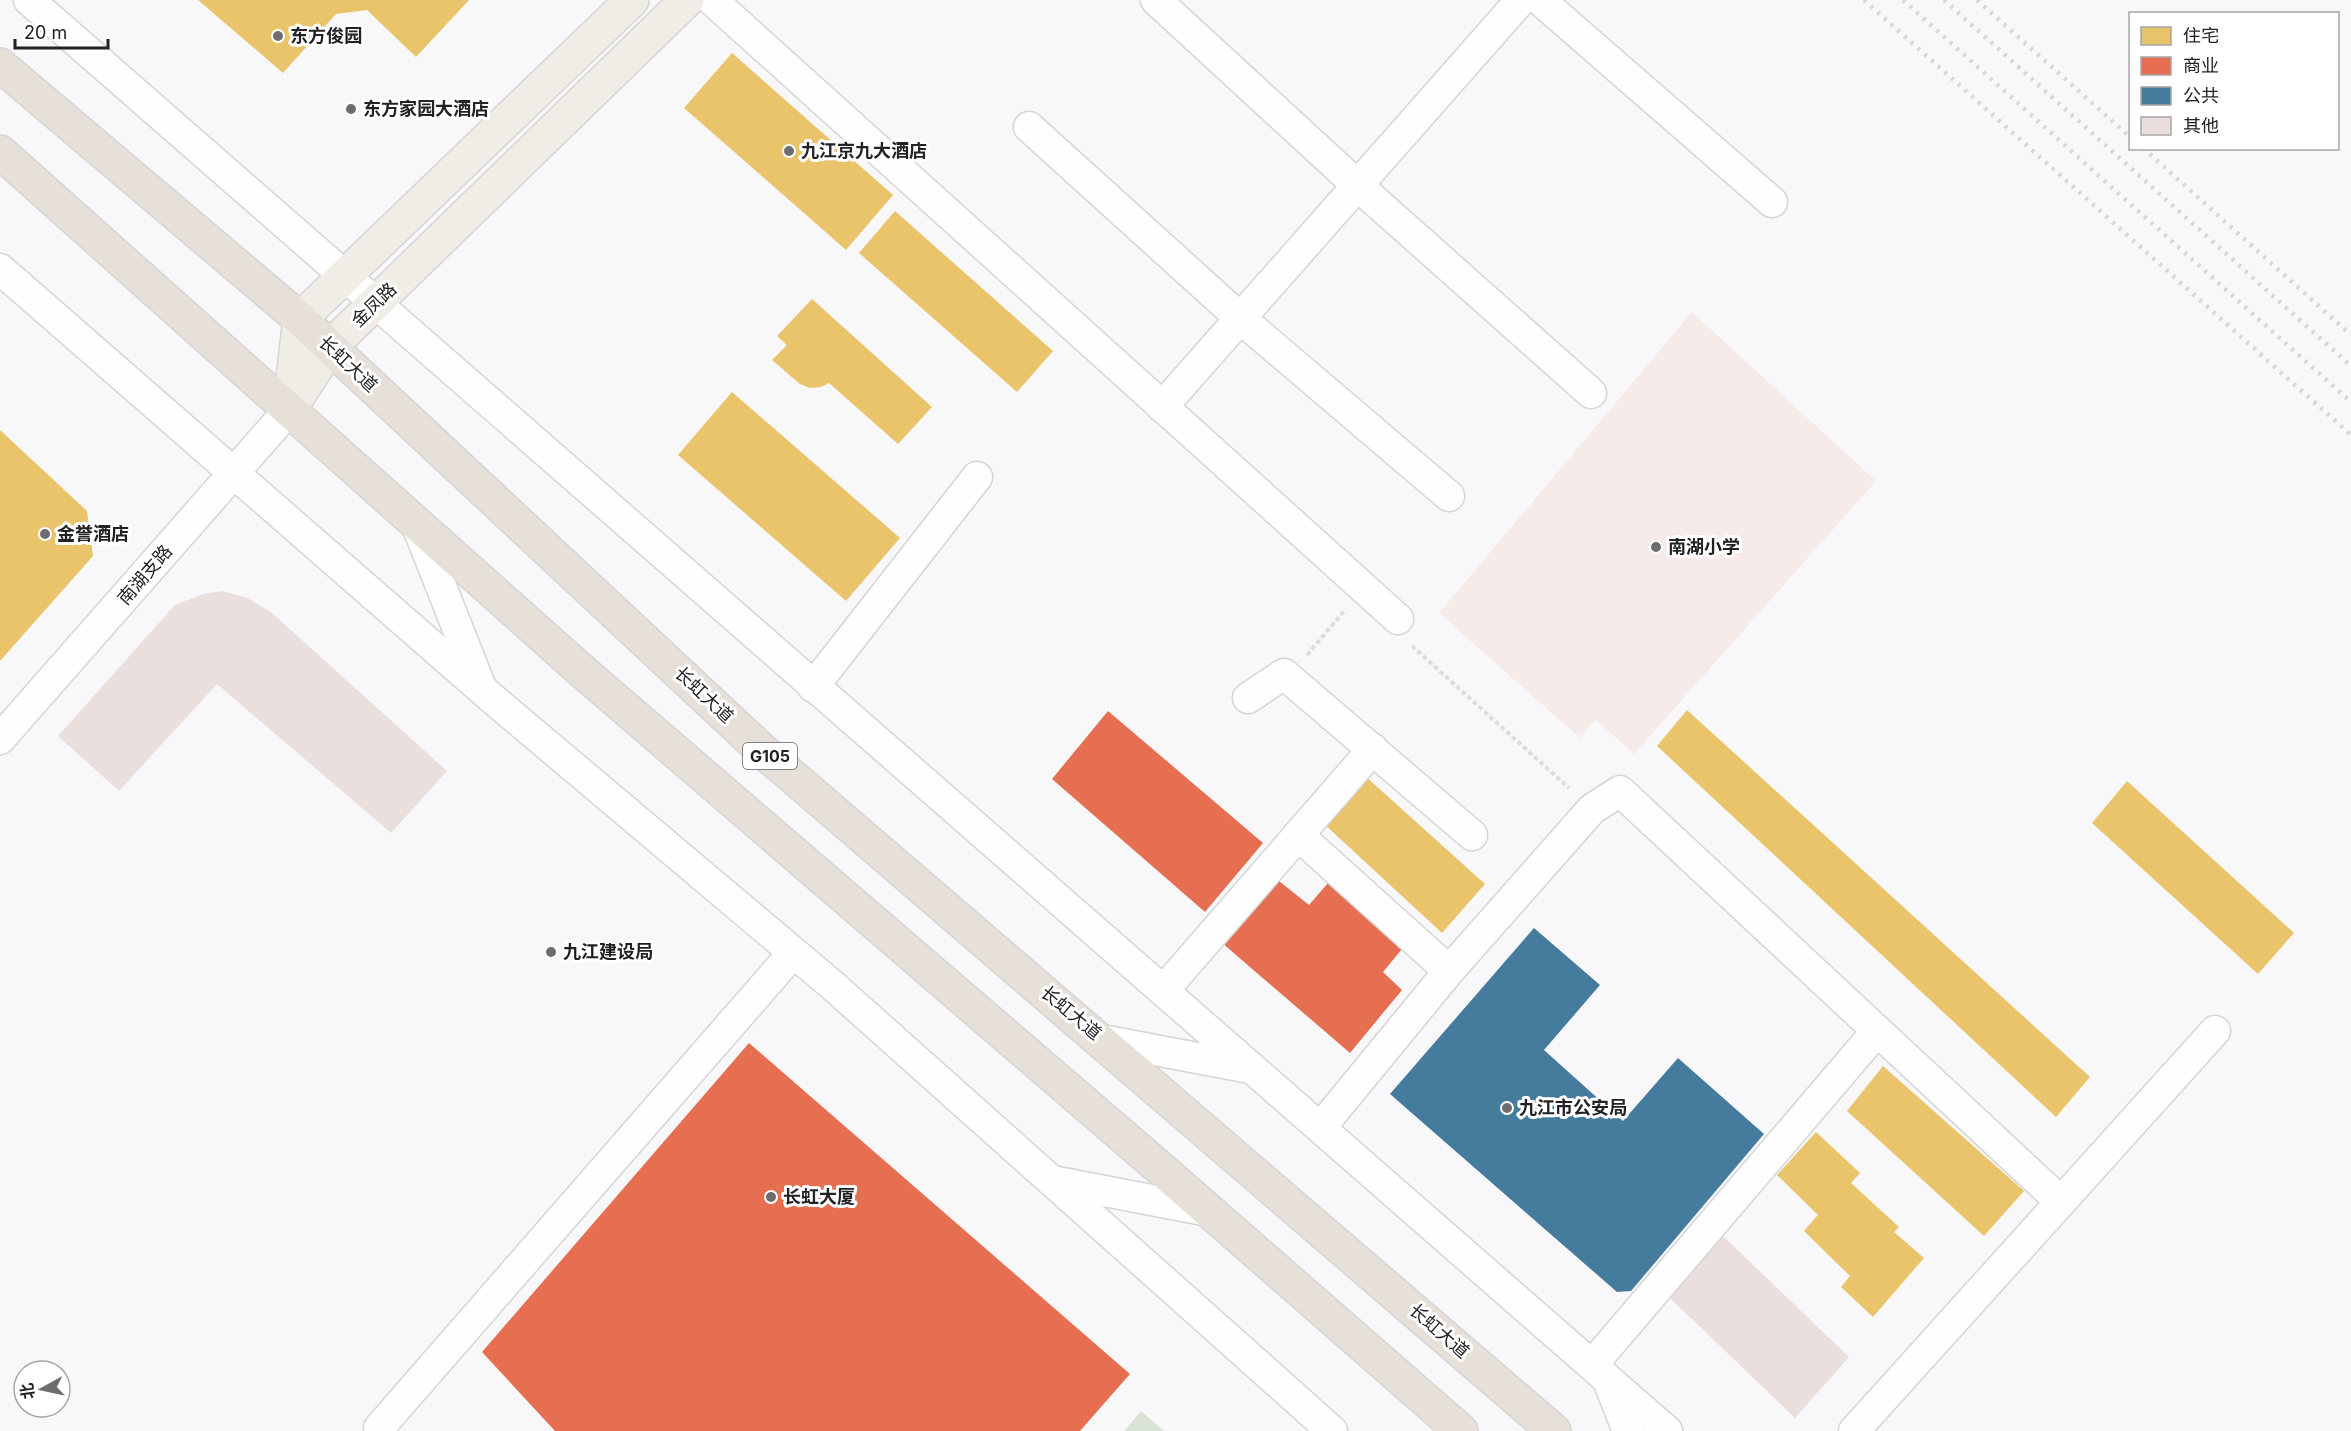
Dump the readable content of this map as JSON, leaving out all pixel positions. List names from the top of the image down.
{
  "streets": {
    "highway": ["长虹大道", "G105"],
    "main road": ["金凤路"],
    "street": ["南湖支路"]
  },
  "crossings": [
    ["金凤路", "长虹大道"],
    ["金凤路", "南湖支路"]
  ],
  "places": [
    "东方俊园",
    "东方家园大酒店",
    "九江京九大酒店",
    "金誉酒店",
    "南湖小学",
    "九江建设局",
    "九江市公安局",
    "长虹大厦"
  ],
  "legend": [
    "住宅",
    "商业",
    "公共",
    "其他"
  ],
  "scale_bar": "20 m",
  "north": "left"
}
